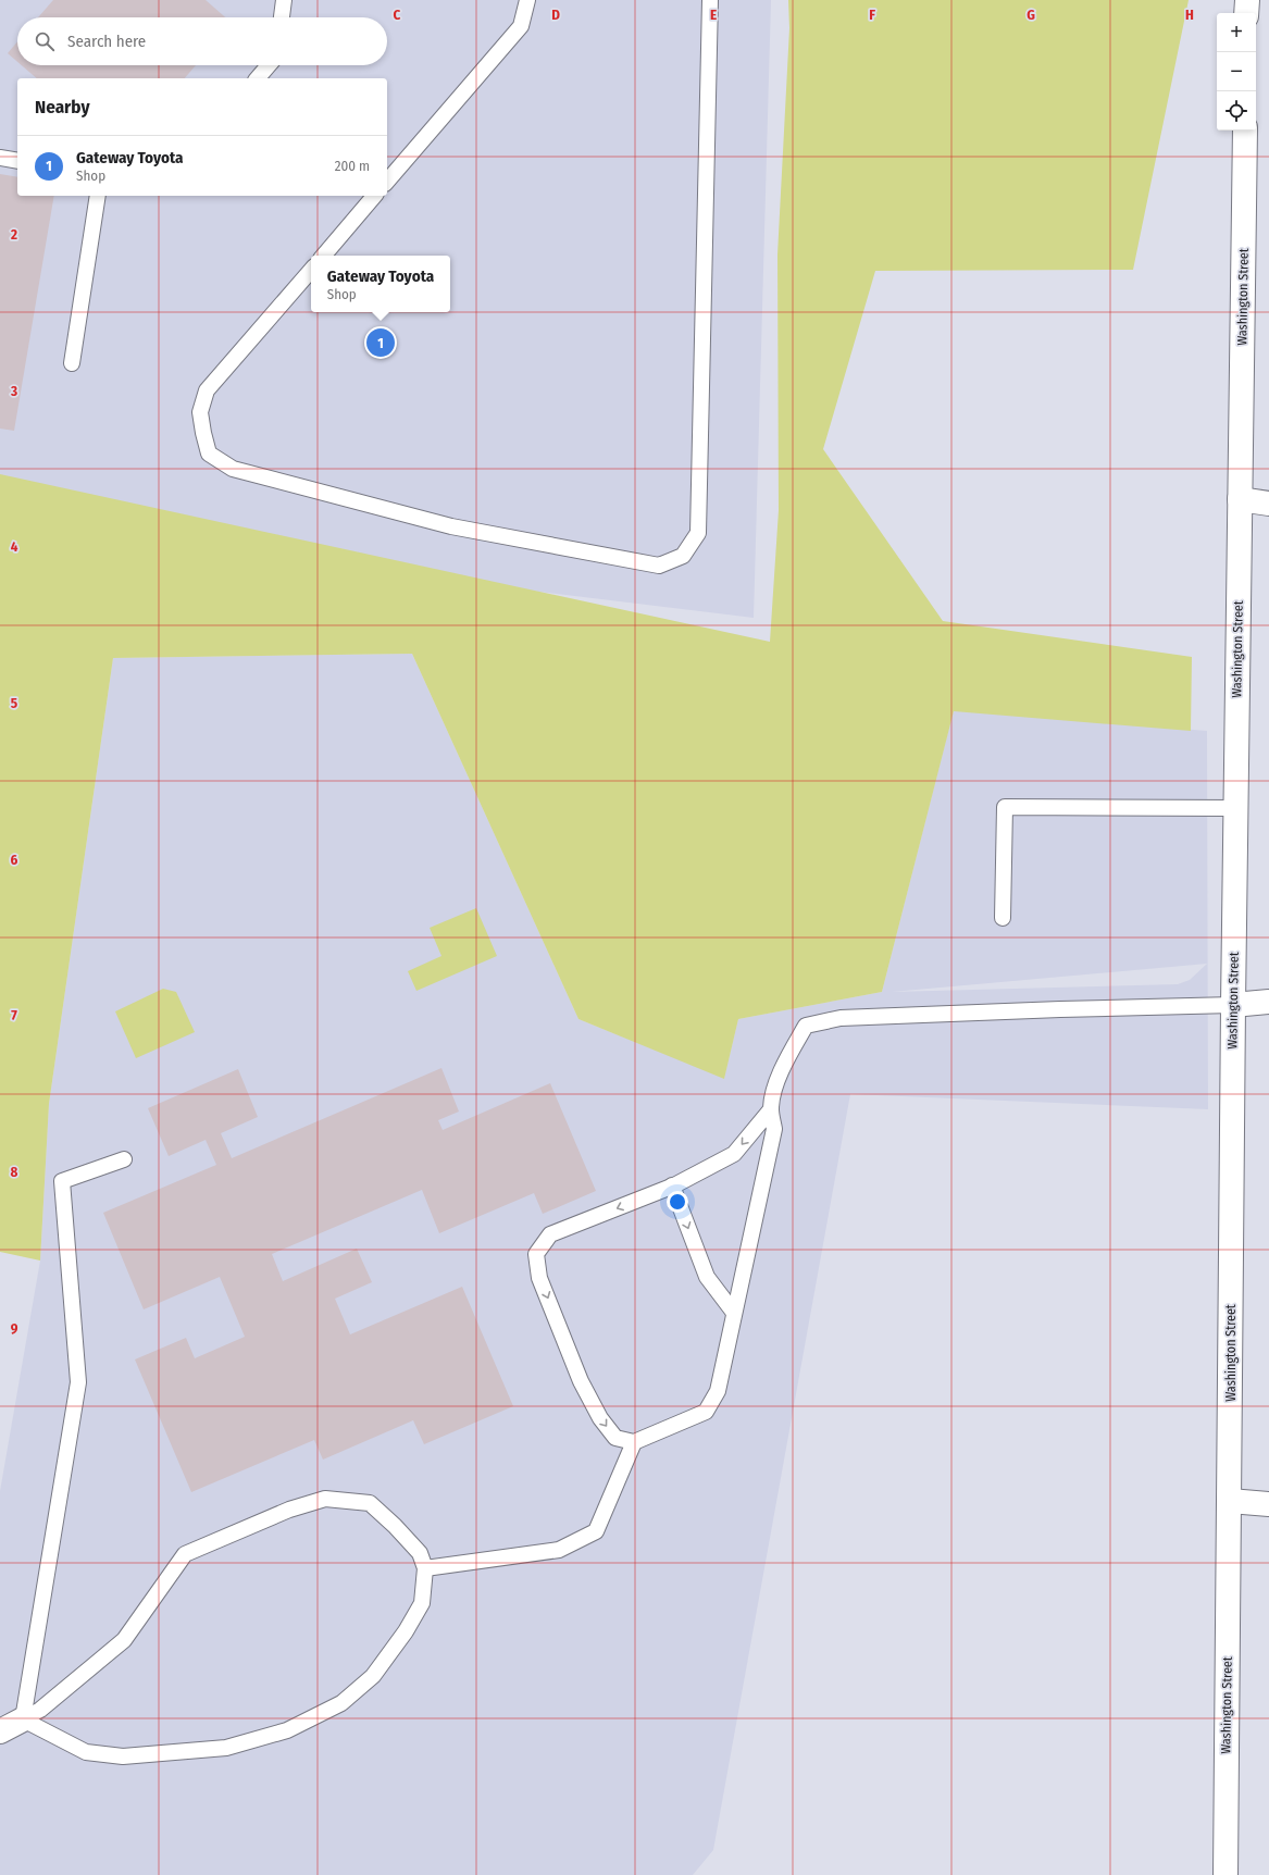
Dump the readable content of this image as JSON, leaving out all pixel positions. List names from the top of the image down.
{
  "streets": {
    "main road": ["Washington Street"]
  },
  "page": {
    "map_buttons": ["+", "−"],
    "search": "Search here",
    "heading": "Nearby",
    "list": [
      {
        "mark": "1",
        "name": "Gateway Toyota",
        "note": "Shop",
        "value": "200 m"
      }
    ],
    "popup": ["Gateway Toyota", "Shop"],
    "pins": "1"
  },
  "grid": {
    "columns": [
      "C",
      "D",
      "E",
      "F",
      "G",
      "H"
    ],
    "rows": [
      "2",
      "3",
      "4",
      "5",
      "6",
      "7",
      "8",
      "9"
    ]
  }
}
